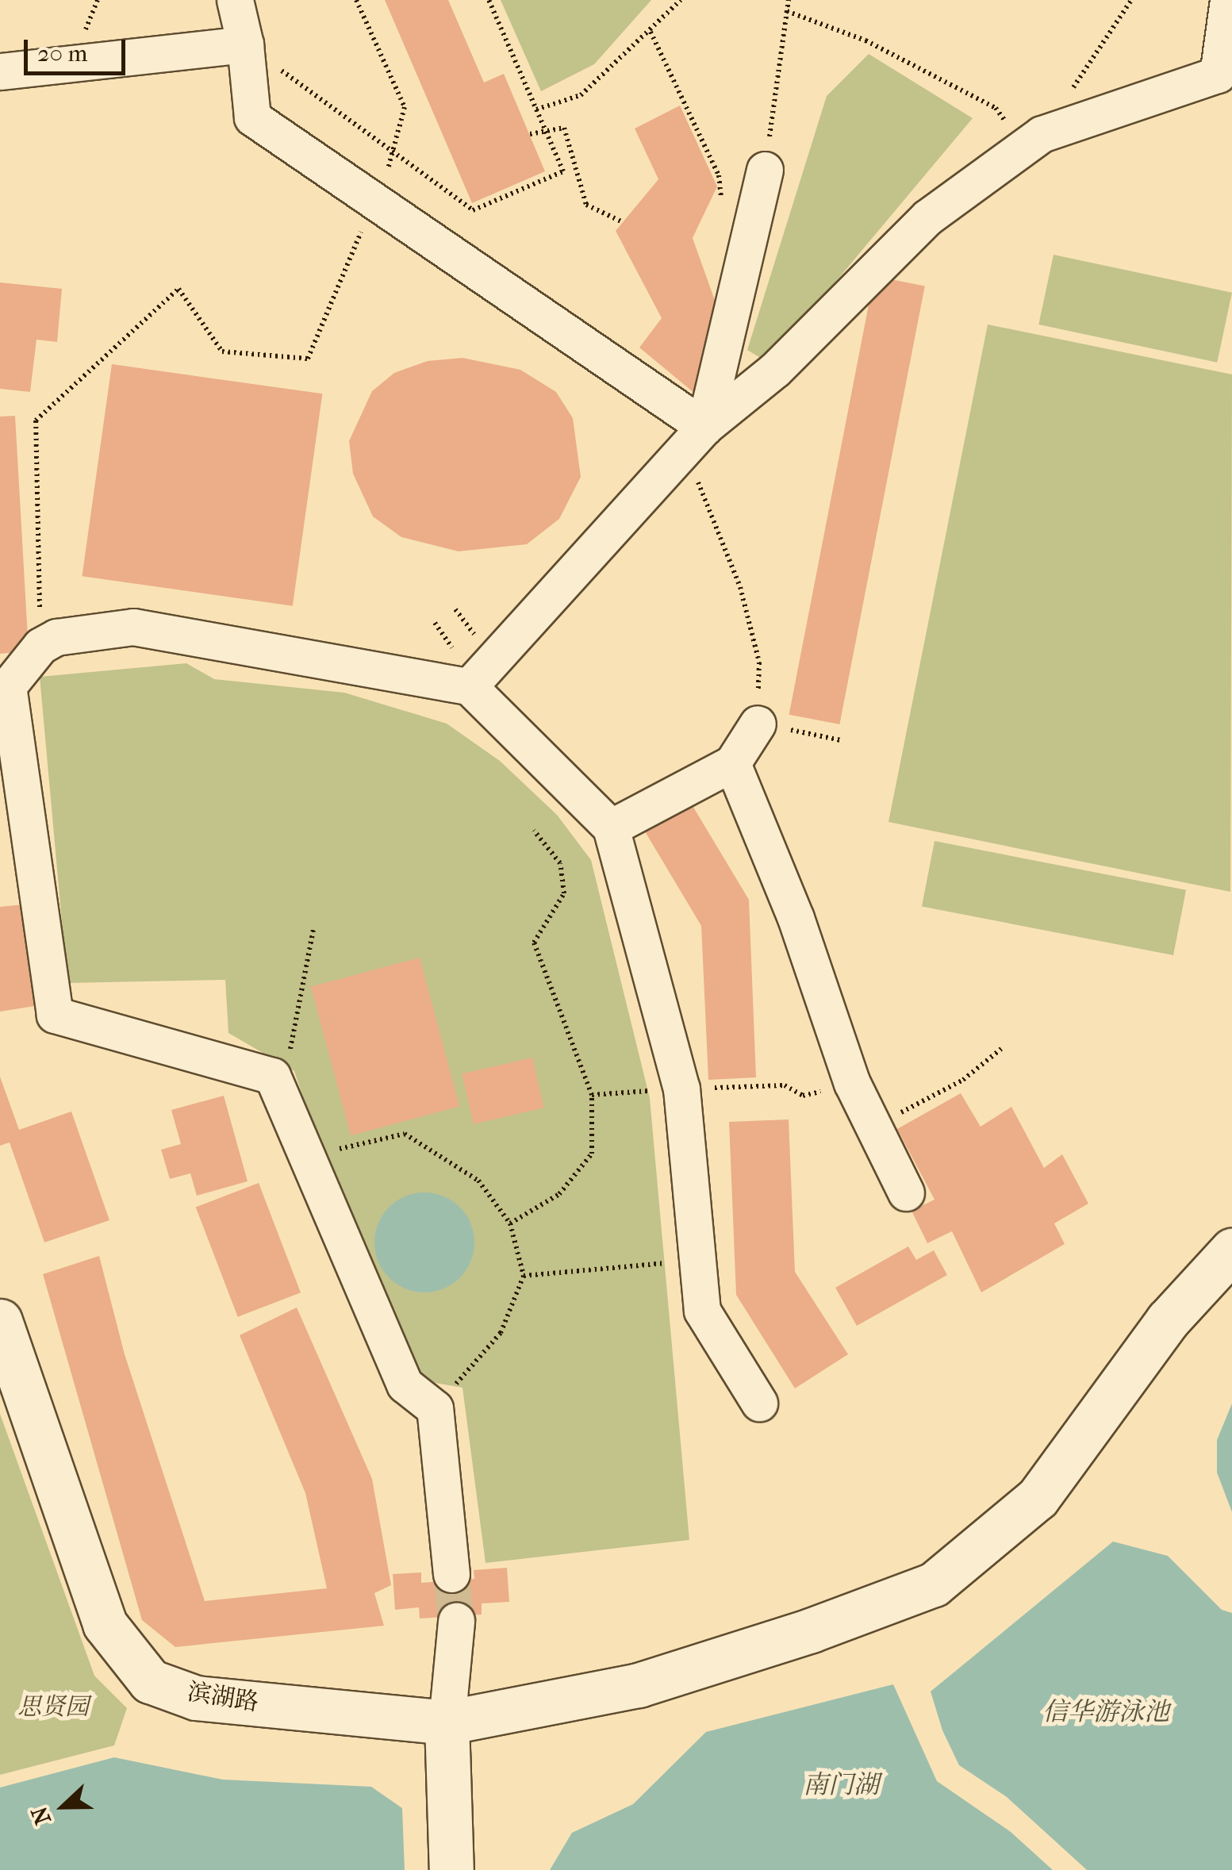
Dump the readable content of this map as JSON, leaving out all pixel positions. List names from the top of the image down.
{
  "streets": {
    "street": ["滨湖路"]
  },
  "water": ["信华游泳池", "南门湖"],
  "parks": ["思贤园"],
  "scale_bar": "20 m",
  "north": "left"
}
